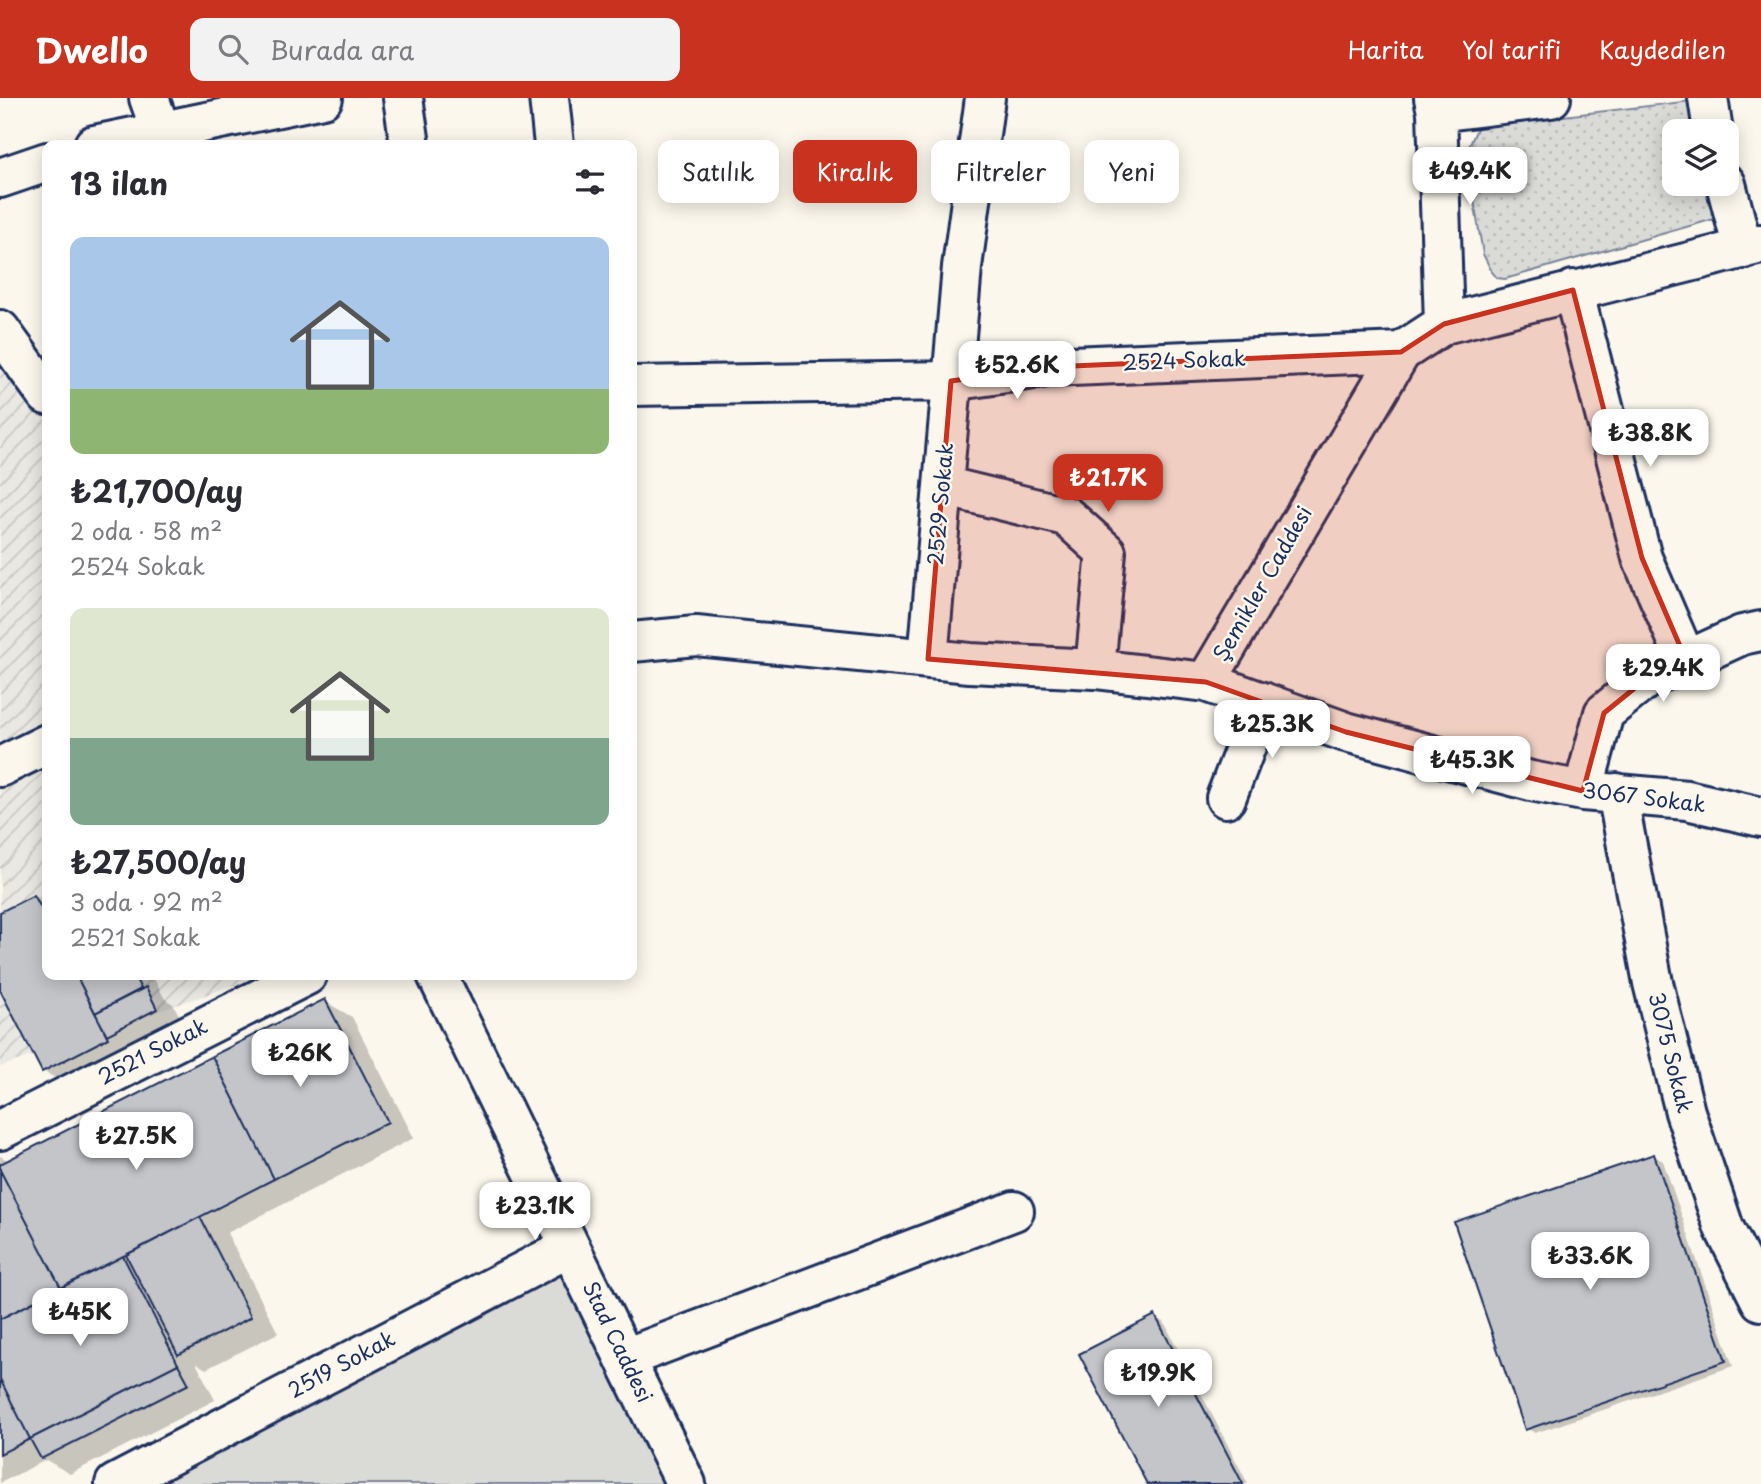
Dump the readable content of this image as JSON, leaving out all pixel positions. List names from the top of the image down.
{
  "streets": {
    "street": [
      "2524 Sokak",
      "2529 Sokak",
      "Şemikler Caddesi",
      "3067 Sokak",
      "2521 Sokak",
      "3075 Sokak",
      "Stad Caddesi",
      "2519 Sokak"
    ]
  },
  "crossings": [
    ["2524 Sokak", "2529 Sokak"],
    ["2524 Sokak", "Şemikler Caddesi"],
    ["2529 Sokak", "Şemikler Caddesi"],
    ["Şemikler Caddesi", "3067 Sokak"],
    ["3067 Sokak", "3075 Sokak"],
    ["Stad Caddesi", "2519 Sokak"]
  ],
  "page": {
    "header": "Dwello",
    "search": "Burada ara",
    "nav": ["Harita", "Yol tarifi", "Kaydedilen"],
    "chip": [
      "Satılık",
      "Kiralık",
      "Filtreler",
      "Yeni"
    ],
    "heading": "13 ilan",
    "price": [
      "₺49.4K",
      "₺52.6K",
      "₺38.8K",
      "₺21.7K",
      "₺29.4K",
      "₺25.3K",
      "₺45.3K",
      "₺26K",
      "₺27.5K",
      "₺23.1K",
      "₺33.6K",
      "₺45K",
      "₺19.9K"
    ],
    "list": [
      {
        "name": "₺21,700/ay",
        "note": "2 oda · 58 m² · 2524 Sokak"
      },
      {
        "name": "₺27,500/ay",
        "note": "3 oda · 92 m² · 2521 Sokak"
      }
    ]
  }
}
